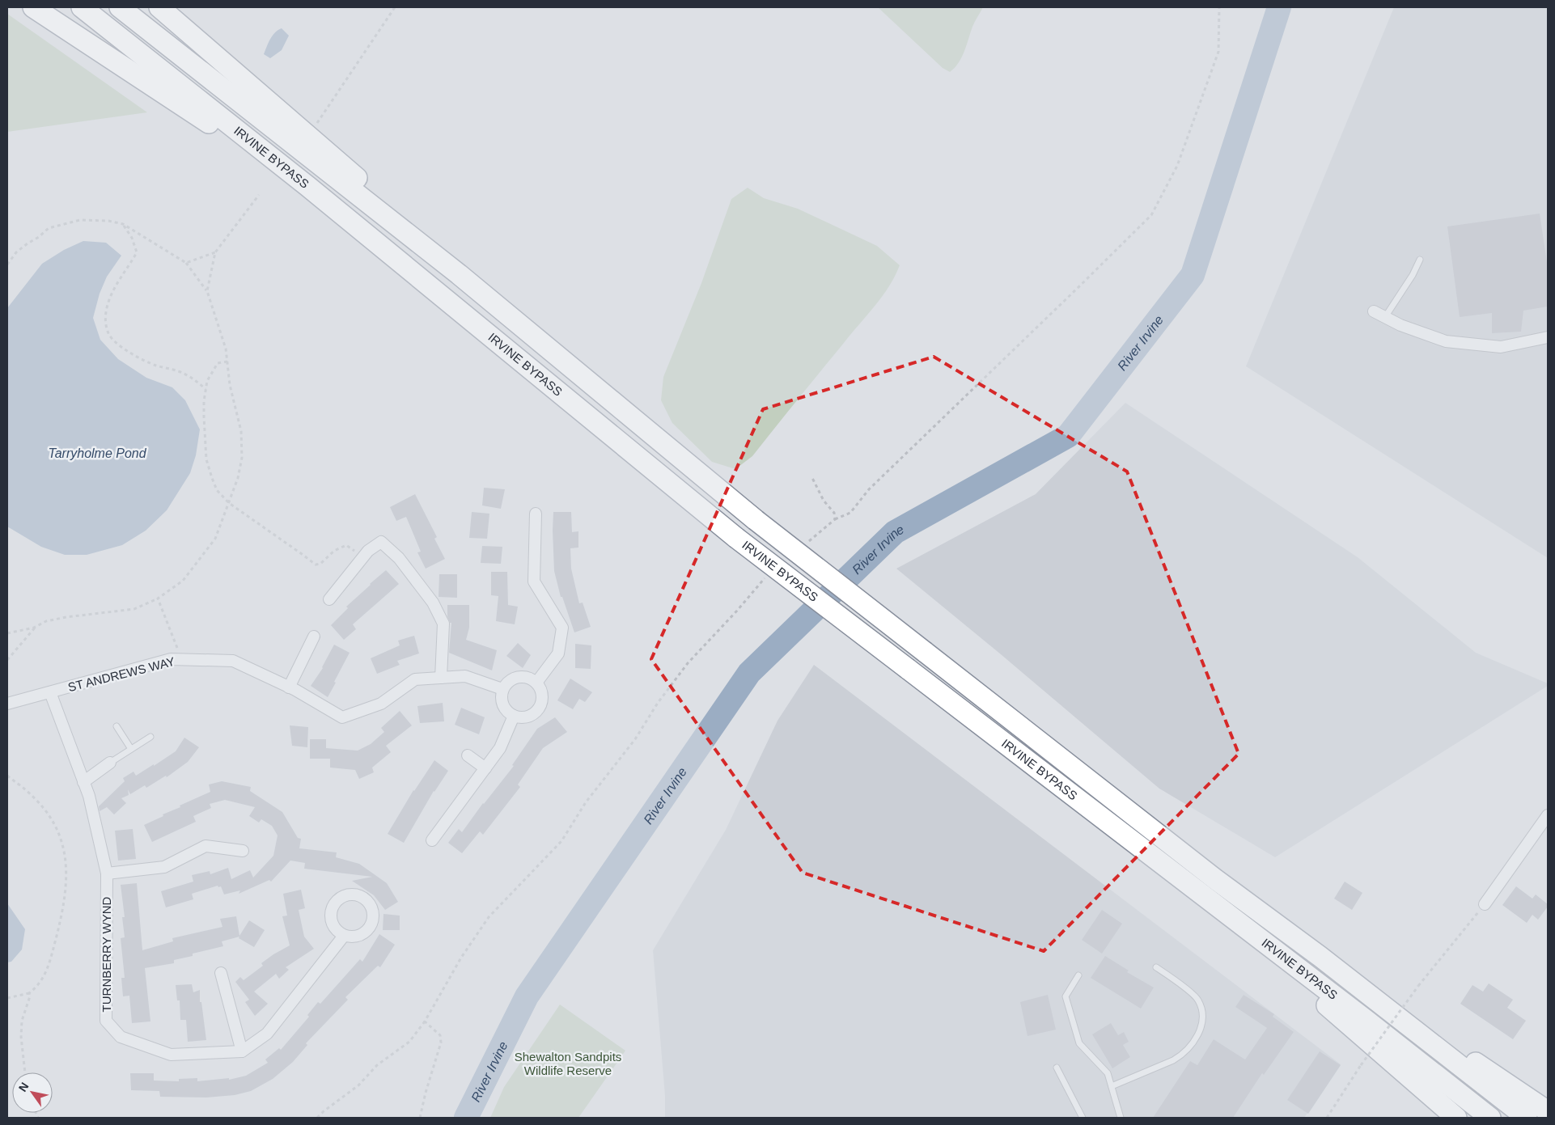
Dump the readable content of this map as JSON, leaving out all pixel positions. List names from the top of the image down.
{
  "streets": {
    "highway": ["IRVINE BYPASS"],
    "street": ["ST ANDREWS WAY", "TURNBERRY WYND"]
  },
  "crossings": [
    ["ST ANDREWS WAY", "TURNBERRY WYND"]
  ],
  "water": ["River Irvine", "Tarryholme Pond"],
  "parks": ["Shewalton Sandpits Wildlife Reserve"],
  "north": "top left"
}
